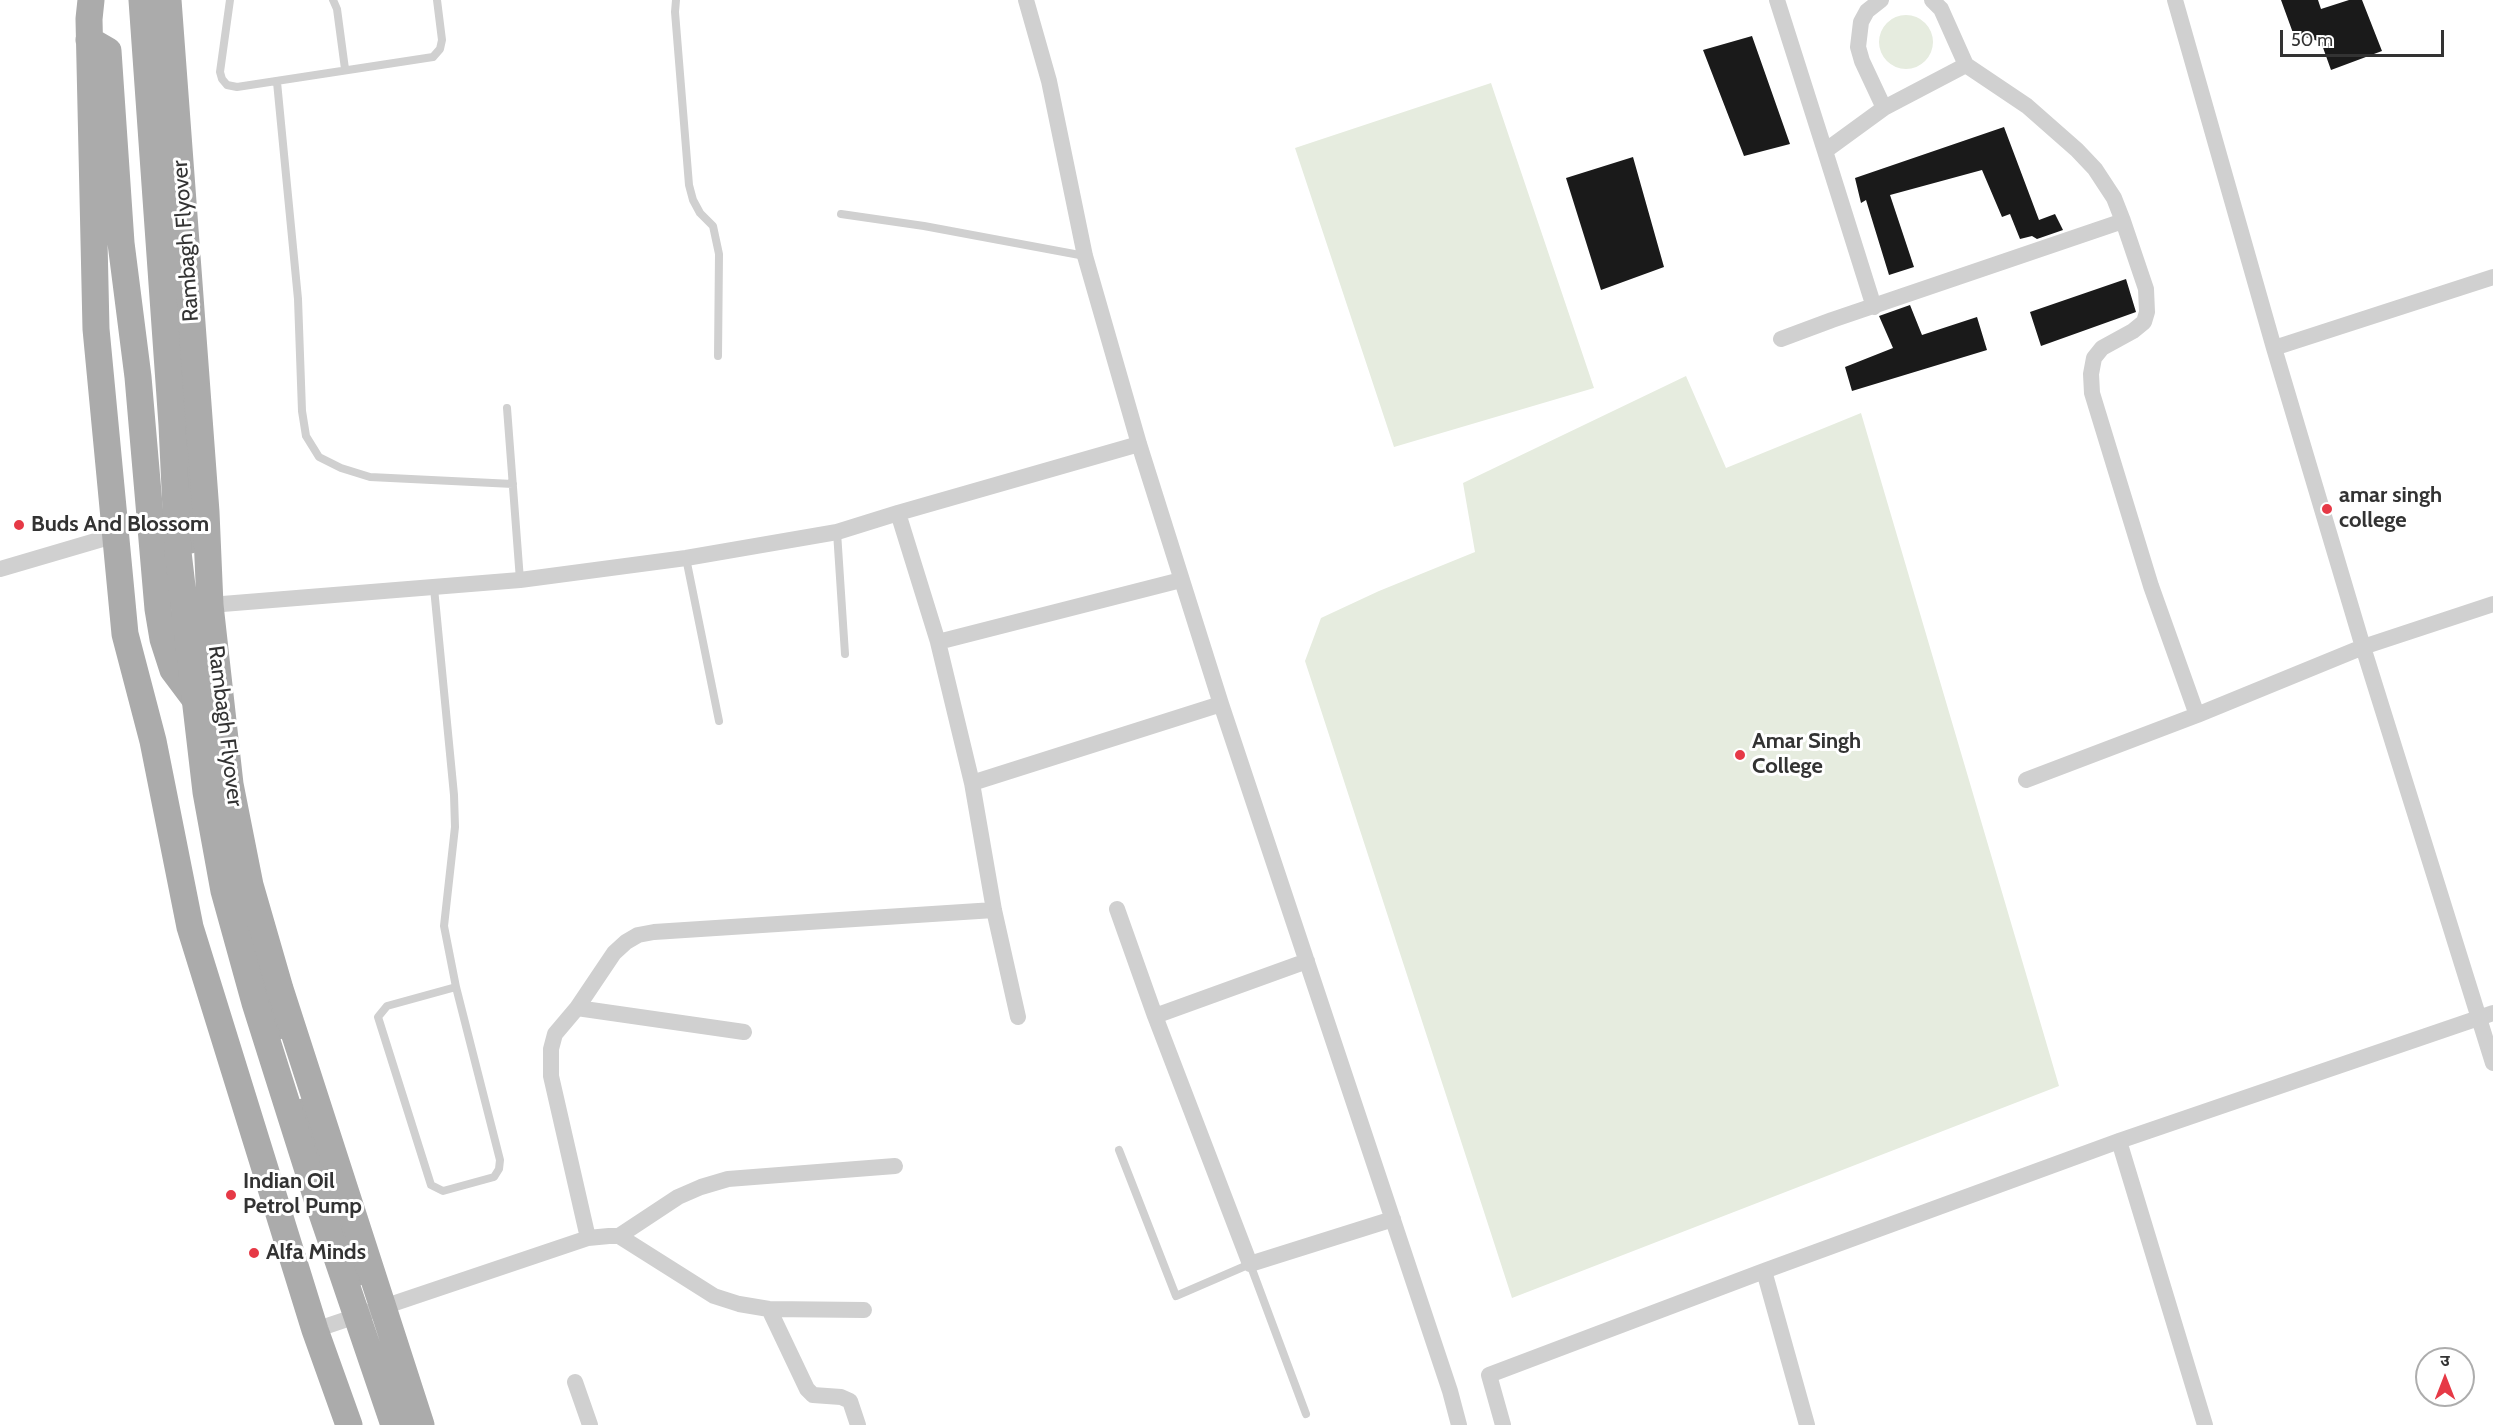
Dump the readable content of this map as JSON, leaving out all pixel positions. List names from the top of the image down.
{
  "streets": {
    "main road": ["Rambagh Flyover"]
  },
  "places": [
    "amar singh college",
    "Buds And Blossom",
    "Amar Singh College",
    "Indian Oil Petrol Pump",
    "Alfa Minds"
  ],
  "scale_bar": "50 m",
  "north": "top"
}
